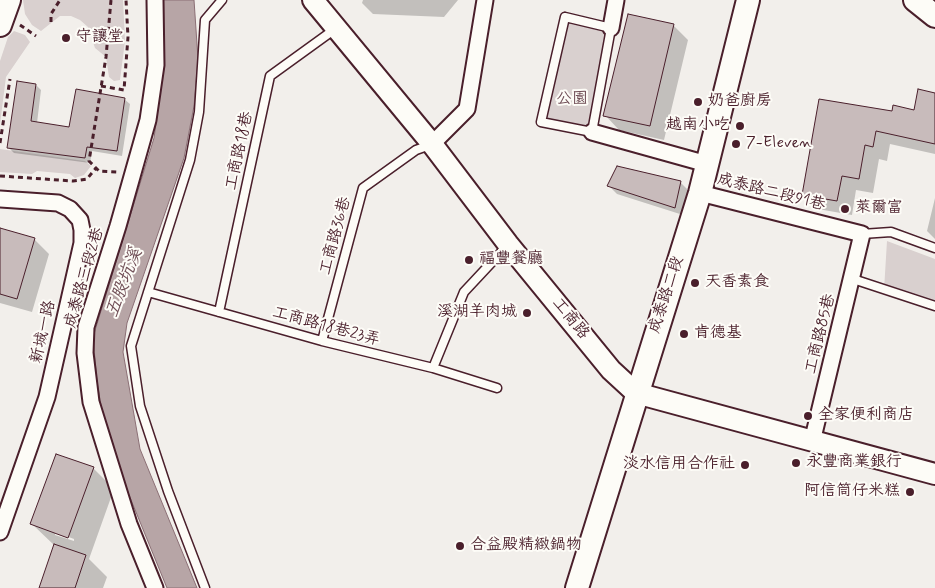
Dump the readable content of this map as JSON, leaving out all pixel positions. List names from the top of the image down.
{
  "streets": {
    "main road": ["成泰路二段"],
    "street": [
      "成泰路二段91巷",
      "成泰路三段2巷",
      "工商路",
      "新城一路",
      "工商路85巷"
    ],
    "lane": ["工商路18巷", "工商路36巷", "工商路18巷23弄"]
  },
  "crossings": [
    ["工商路18巷", "工商路"],
    ["工商路18巷", "工商路18巷23弄"],
    ["成泰路二段91巷", "成泰路二段"],
    ["成泰路二段91巷", "工商路85巷"],
    ["工商路36巷", "工商路"],
    ["工商路36巷", "工商路18巷23弄"],
    ["成泰路二段", "工商路"],
    ["工商路", "工商路85巷"]
  ],
  "water": ["五股坑溪"],
  "parks": ["公園"],
  "places": [
    "守讓堂",
    "奶爸廚房",
    "越南小吃",
    "7-Eleven",
    "萊爾富",
    "福豐餐廳",
    "天香素食",
    "溪湖羊肉城",
    "肯德基",
    "全家便利商店",
    "永豐商業銀行",
    "淡水信用合作社",
    "阿信筒仔米糕",
    "合益殿精緻鍋物"
  ]
}
